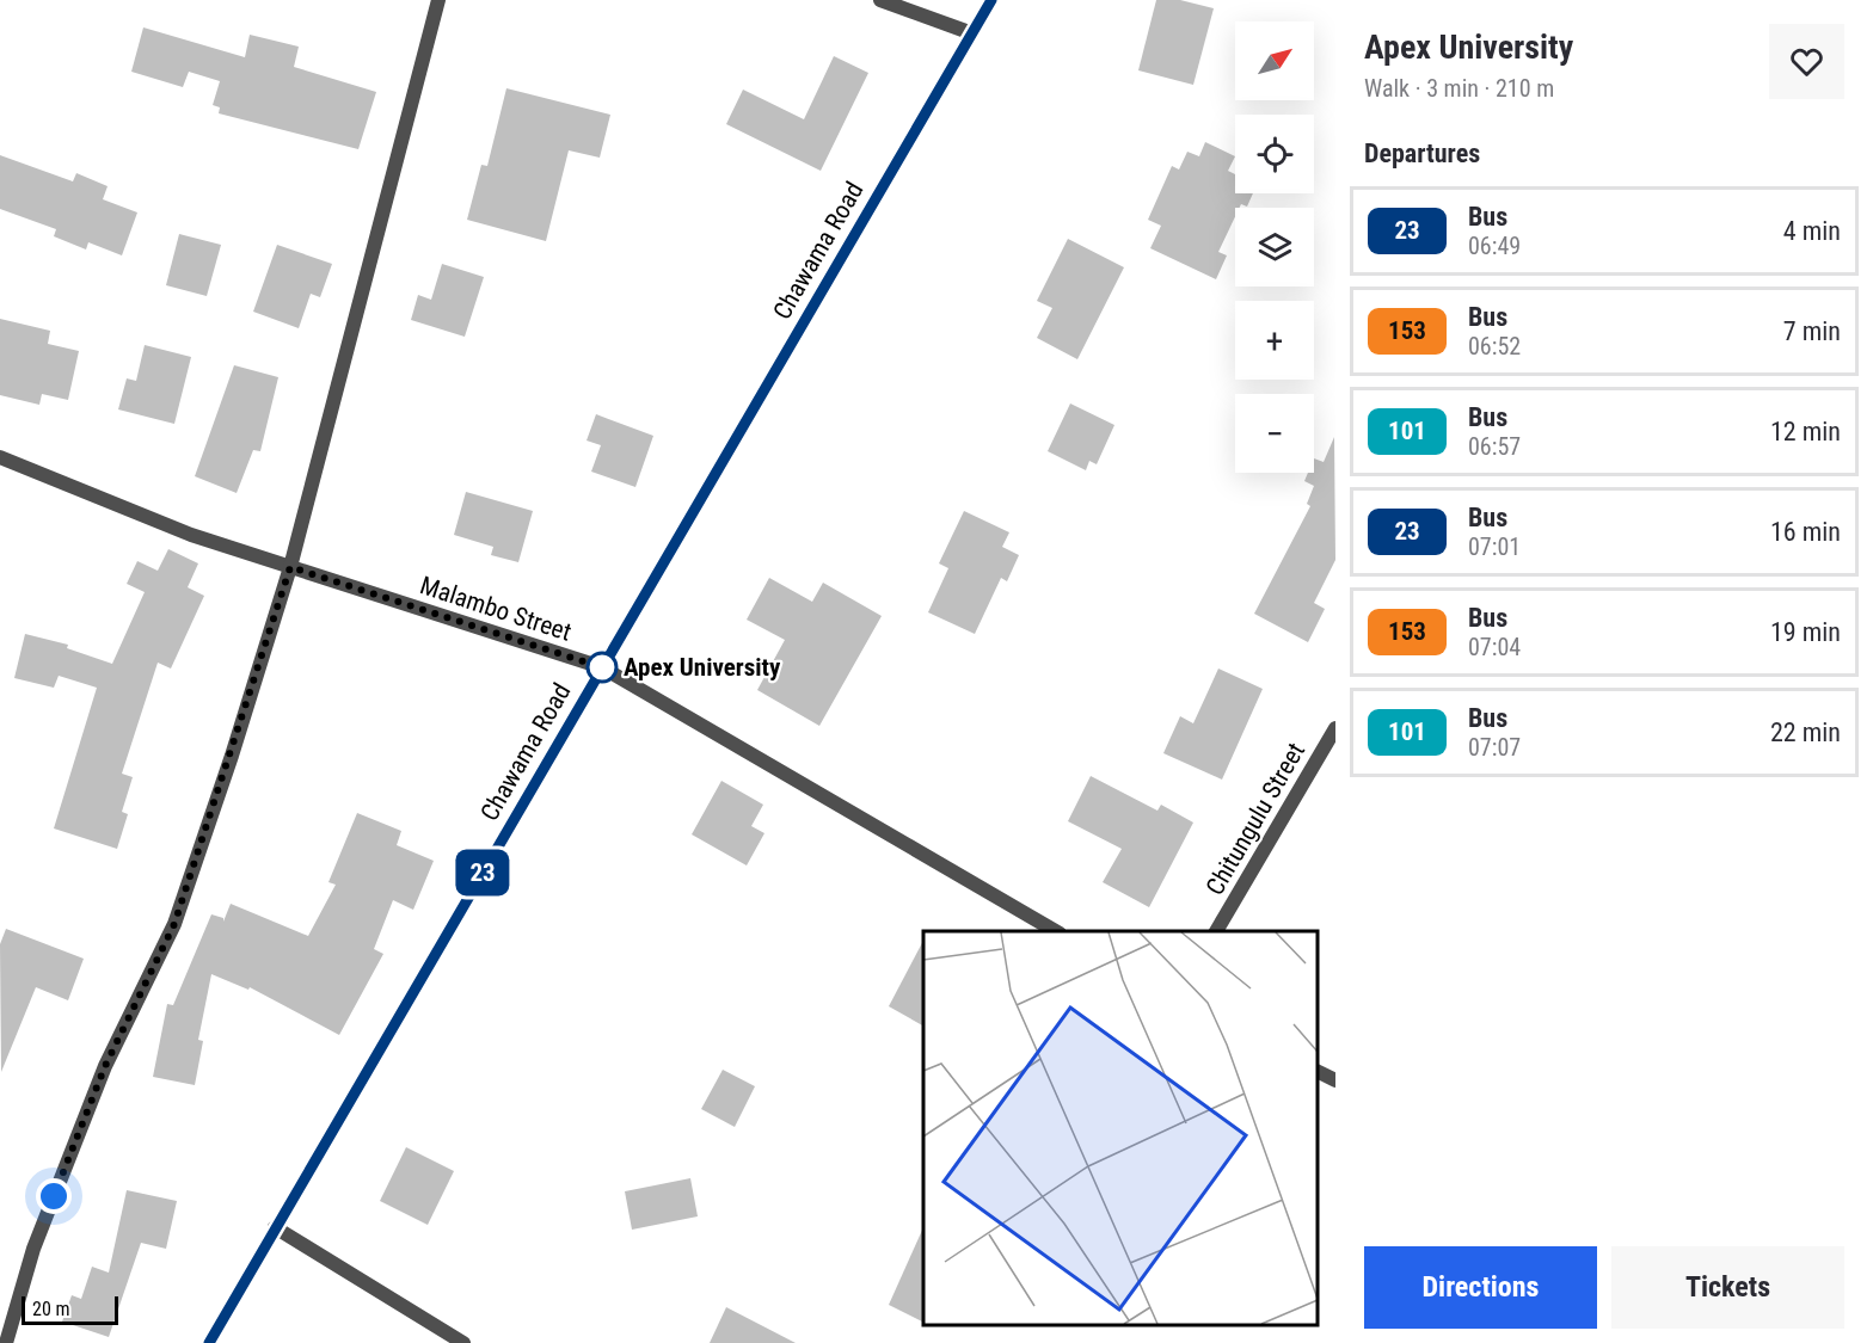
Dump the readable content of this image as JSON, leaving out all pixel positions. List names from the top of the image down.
{
  "streets": {
    "street": ["Chawama Road", "Malambo Street", "Chitungulu Street"]
  },
  "crossings": [
    ["Chawama Road", "Malambo Street"]
  ],
  "places": ["Apex University"],
  "lines": ["bus line 23"],
  "scale_bar": "20 m",
  "north": "top right",
  "page": {
    "on_map": "23",
    "heading": [
      ["Apex University", "Walk · 3 min · 210 m"],
      "Departures"
    ],
    "map_buttons": ["+", "−"],
    "list": [
      {
        "mark": "23",
        "name": "Bus",
        "note": "06:49",
        "value": "4 min"
      },
      {
        "mark": "153",
        "name": "Bus",
        "note": "06:52",
        "value": "7 min"
      },
      {
        "mark": "101",
        "name": "Bus",
        "note": "06:57",
        "value": "12 min"
      },
      {
        "mark": "23",
        "name": "Bus",
        "note": "07:01",
        "value": "16 min"
      },
      {
        "mark": "153",
        "name": "Bus",
        "note": "07:04",
        "value": "19 min"
      },
      {
        "mark": "101",
        "name": "Bus",
        "note": "07:07",
        "value": "22 min"
      }
    ],
    "buttons": ["Directions", "Tickets"],
    "scale": "20 m"
  }
}
